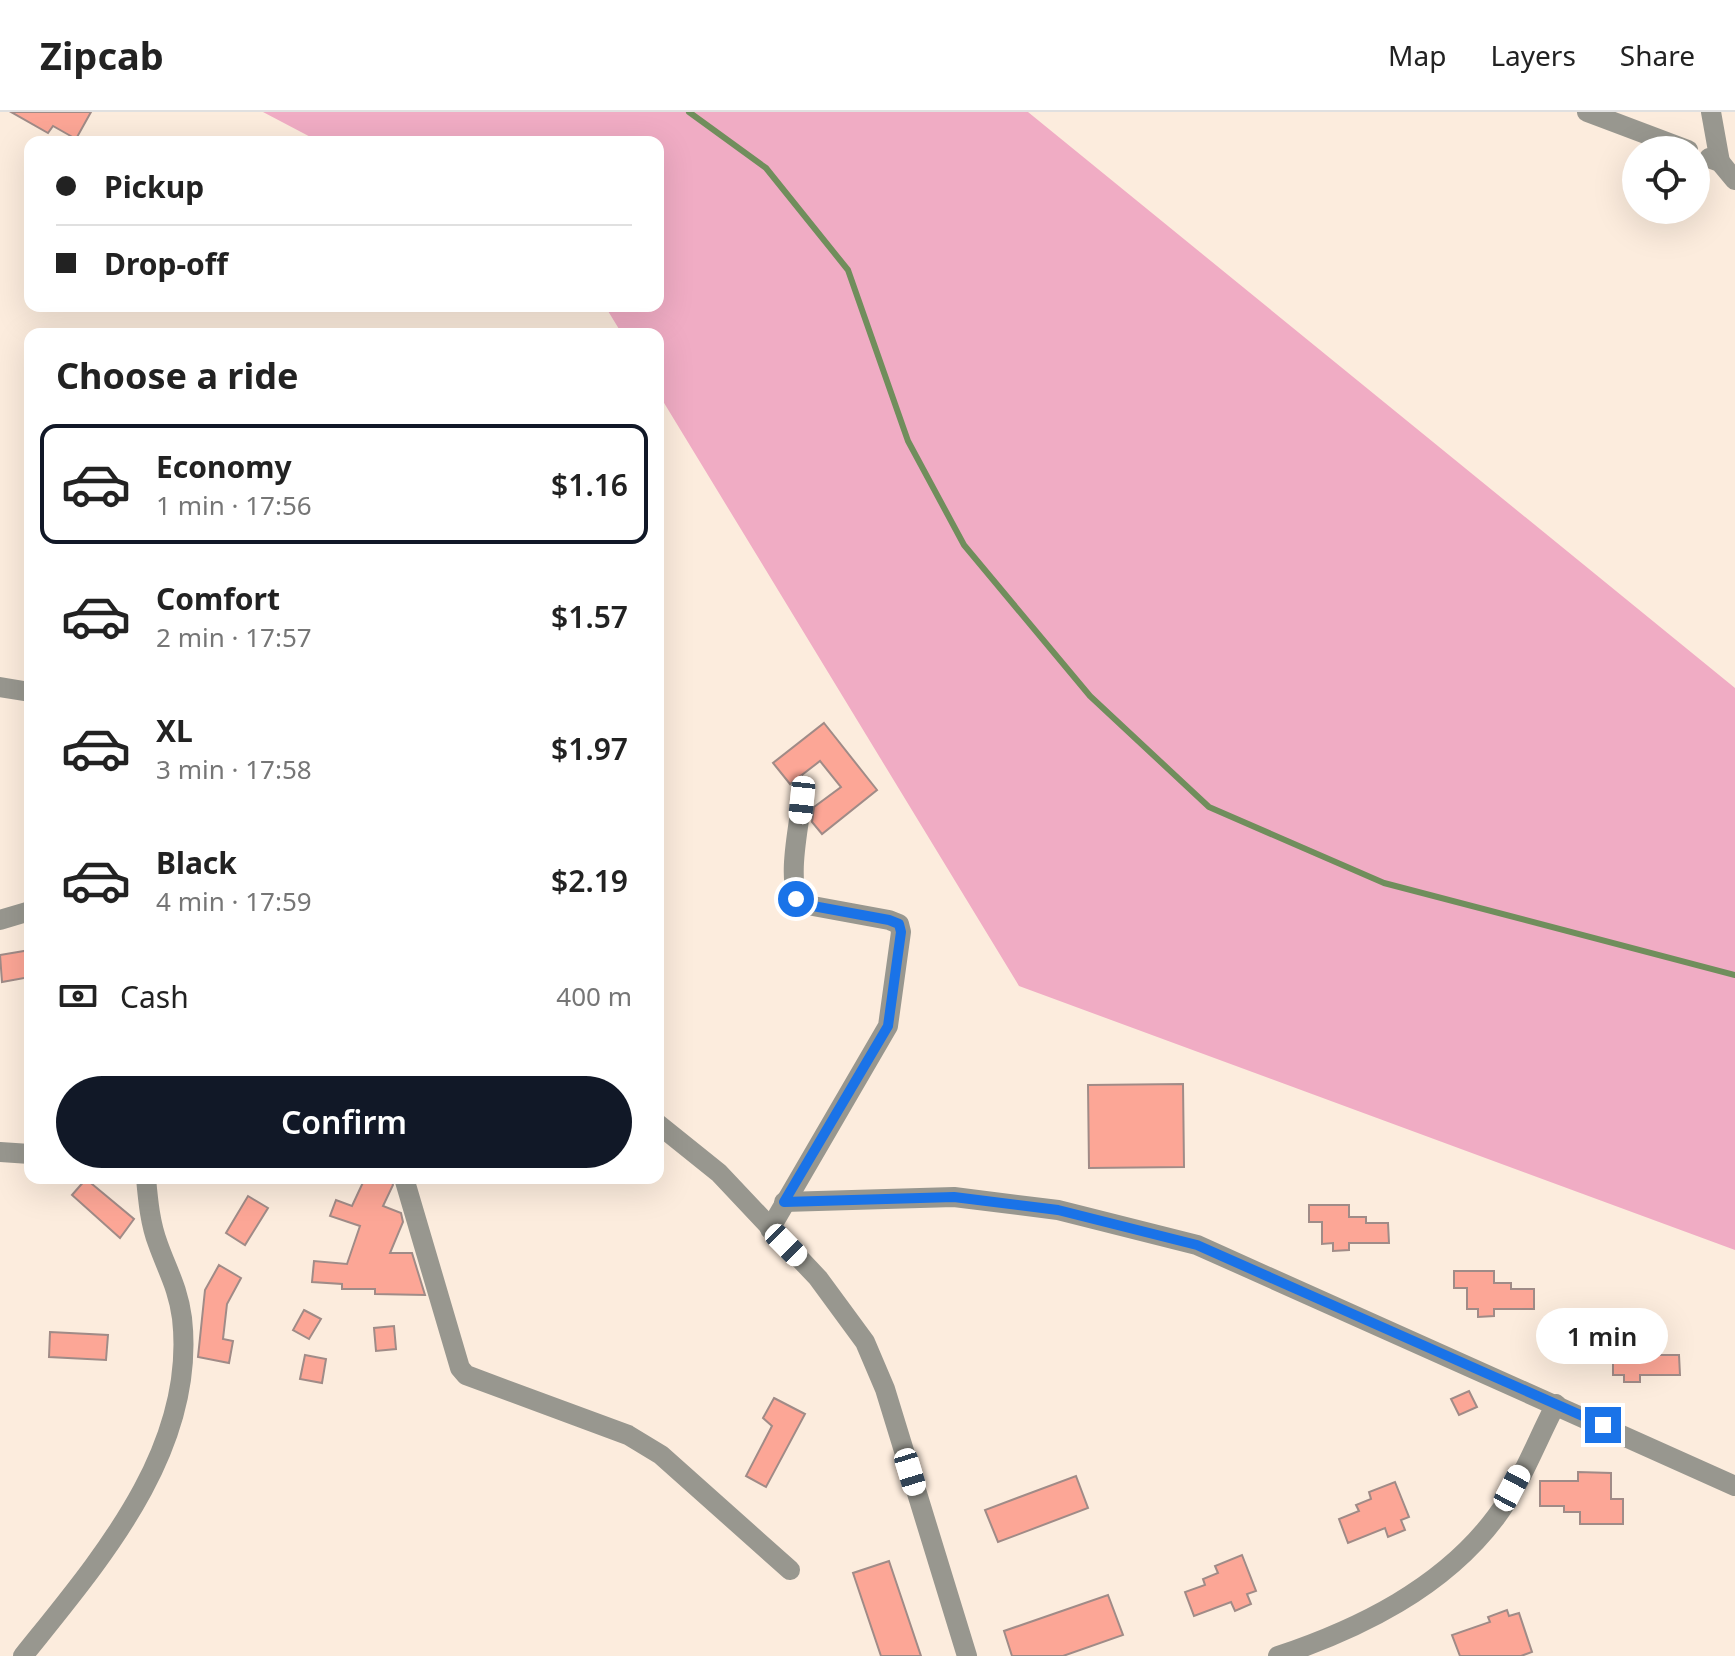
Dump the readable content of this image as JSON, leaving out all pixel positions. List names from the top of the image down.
{
  "page": {
    "header": "Zipcab",
    "nav": ["Map", "Layers", "Share"],
    "banner": ["Pickup", "Drop-off"],
    "heading": "Choose a ride",
    "list": [
      {
        "name": "Economy",
        "note": "1 min · 17:56",
        "value": "$1.16"
      },
      {
        "name": "Comfort",
        "note": "2 min · 17:57",
        "value": "$1.57"
      },
      {
        "name": "XL",
        "note": "3 min · 17:58",
        "value": "$1.97"
      },
      {
        "name": "Black",
        "note": "4 min · 17:59",
        "value": "$2.19"
      }
    ],
    "pay": ["Cash", "400 m"],
    "buttons": "Confirm",
    "bubble": "1 min"
  }
}
